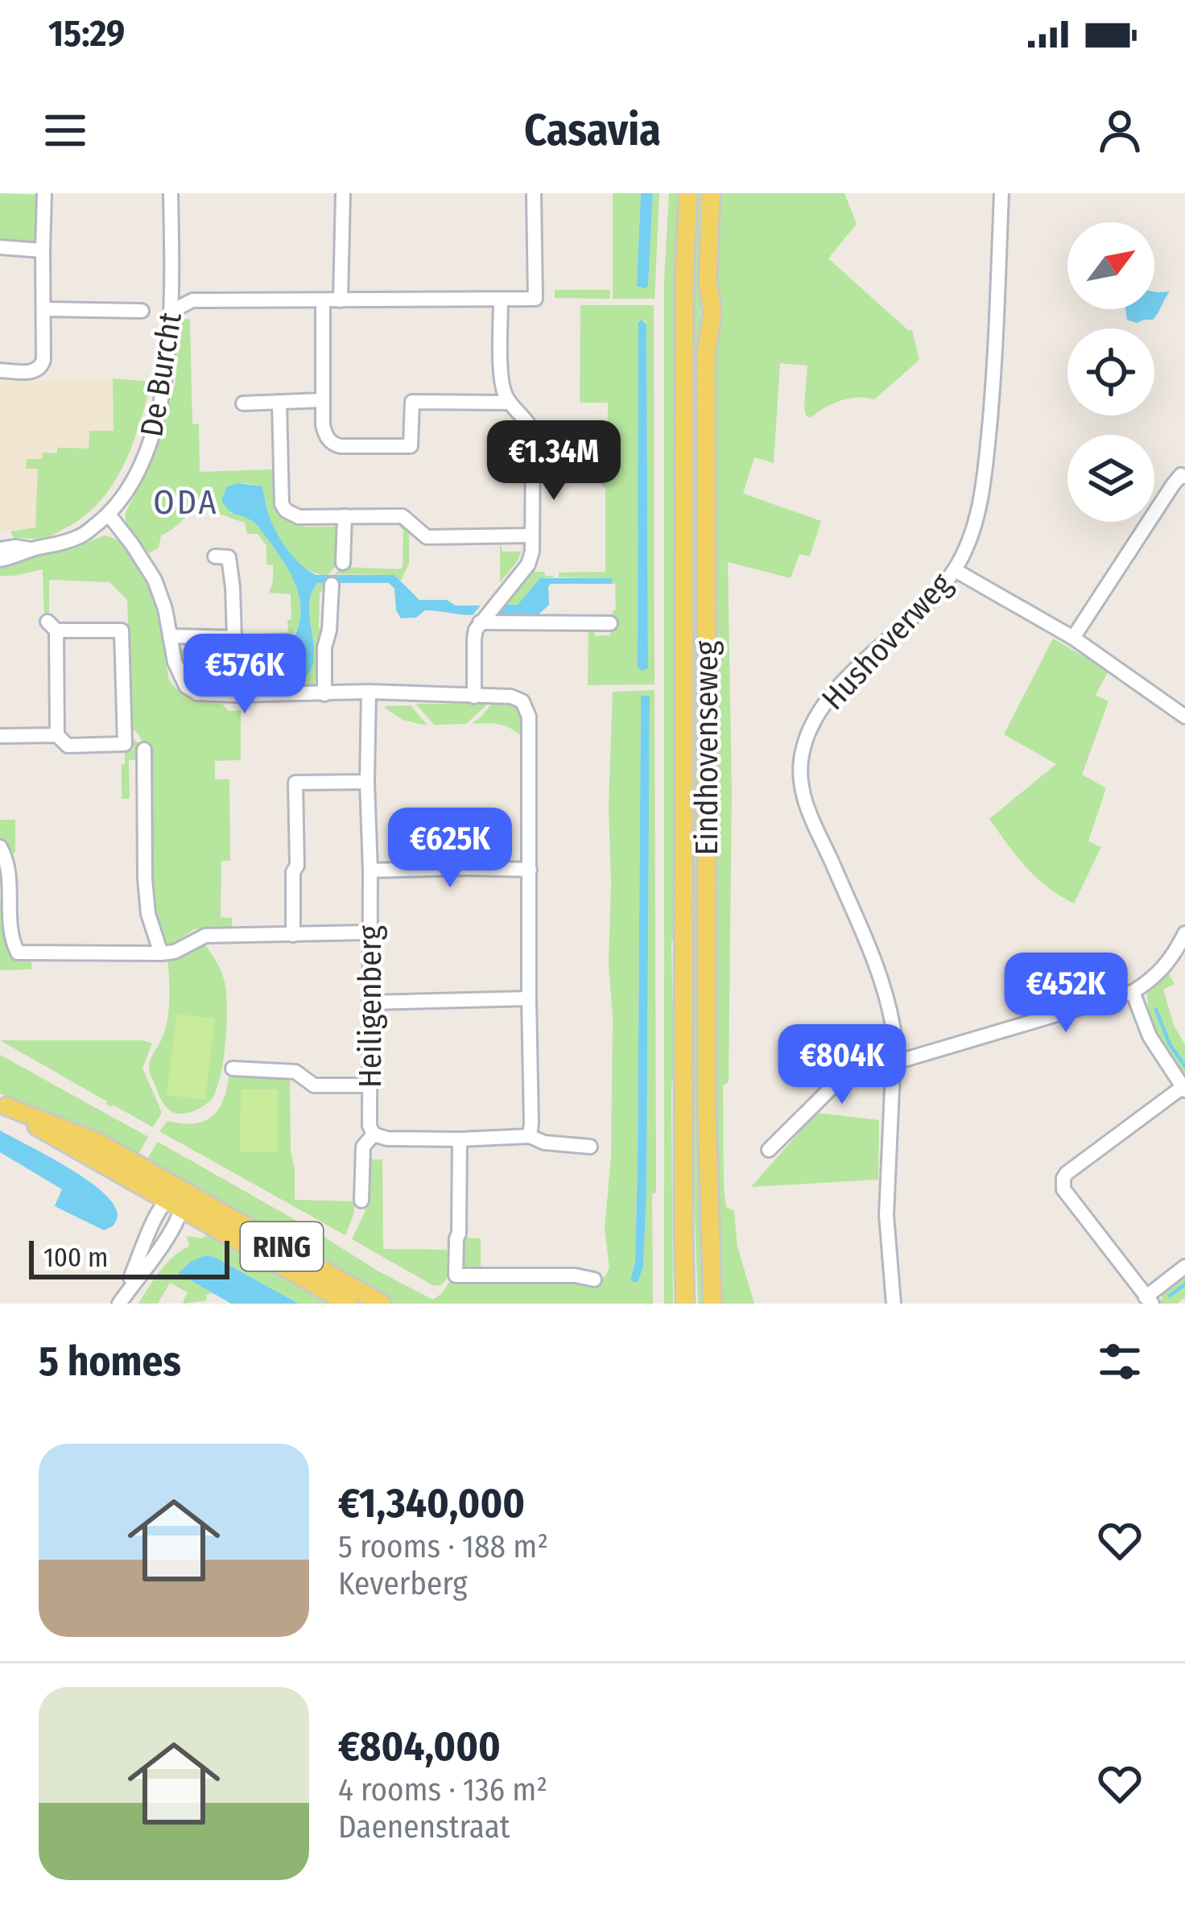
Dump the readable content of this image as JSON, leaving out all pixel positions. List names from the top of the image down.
{
  "streets": {
    "main road": ["Eindhovenseweg", "RING"],
    "street": ["De Burcht", "Hushoverweg", "Heiligenberg"]
  },
  "districts": ["ODA"],
  "scale_bar": "100 m",
  "north": "top right",
  "page": {
    "status": "15:29",
    "header": "Casavia",
    "price": [
      "€1.34M",
      "€576K",
      "€625K",
      "€452K",
      "€804K"
    ],
    "scale": "100 m",
    "heading": "5 homes",
    "list": [
      {
        "name": "€1,340,000",
        "note": "5 rooms · 188 m² · Keverberg"
      },
      {
        "name": "€804,000",
        "note": "4 rooms · 136 m² · Daenenstraat"
      }
    ]
  }
}
